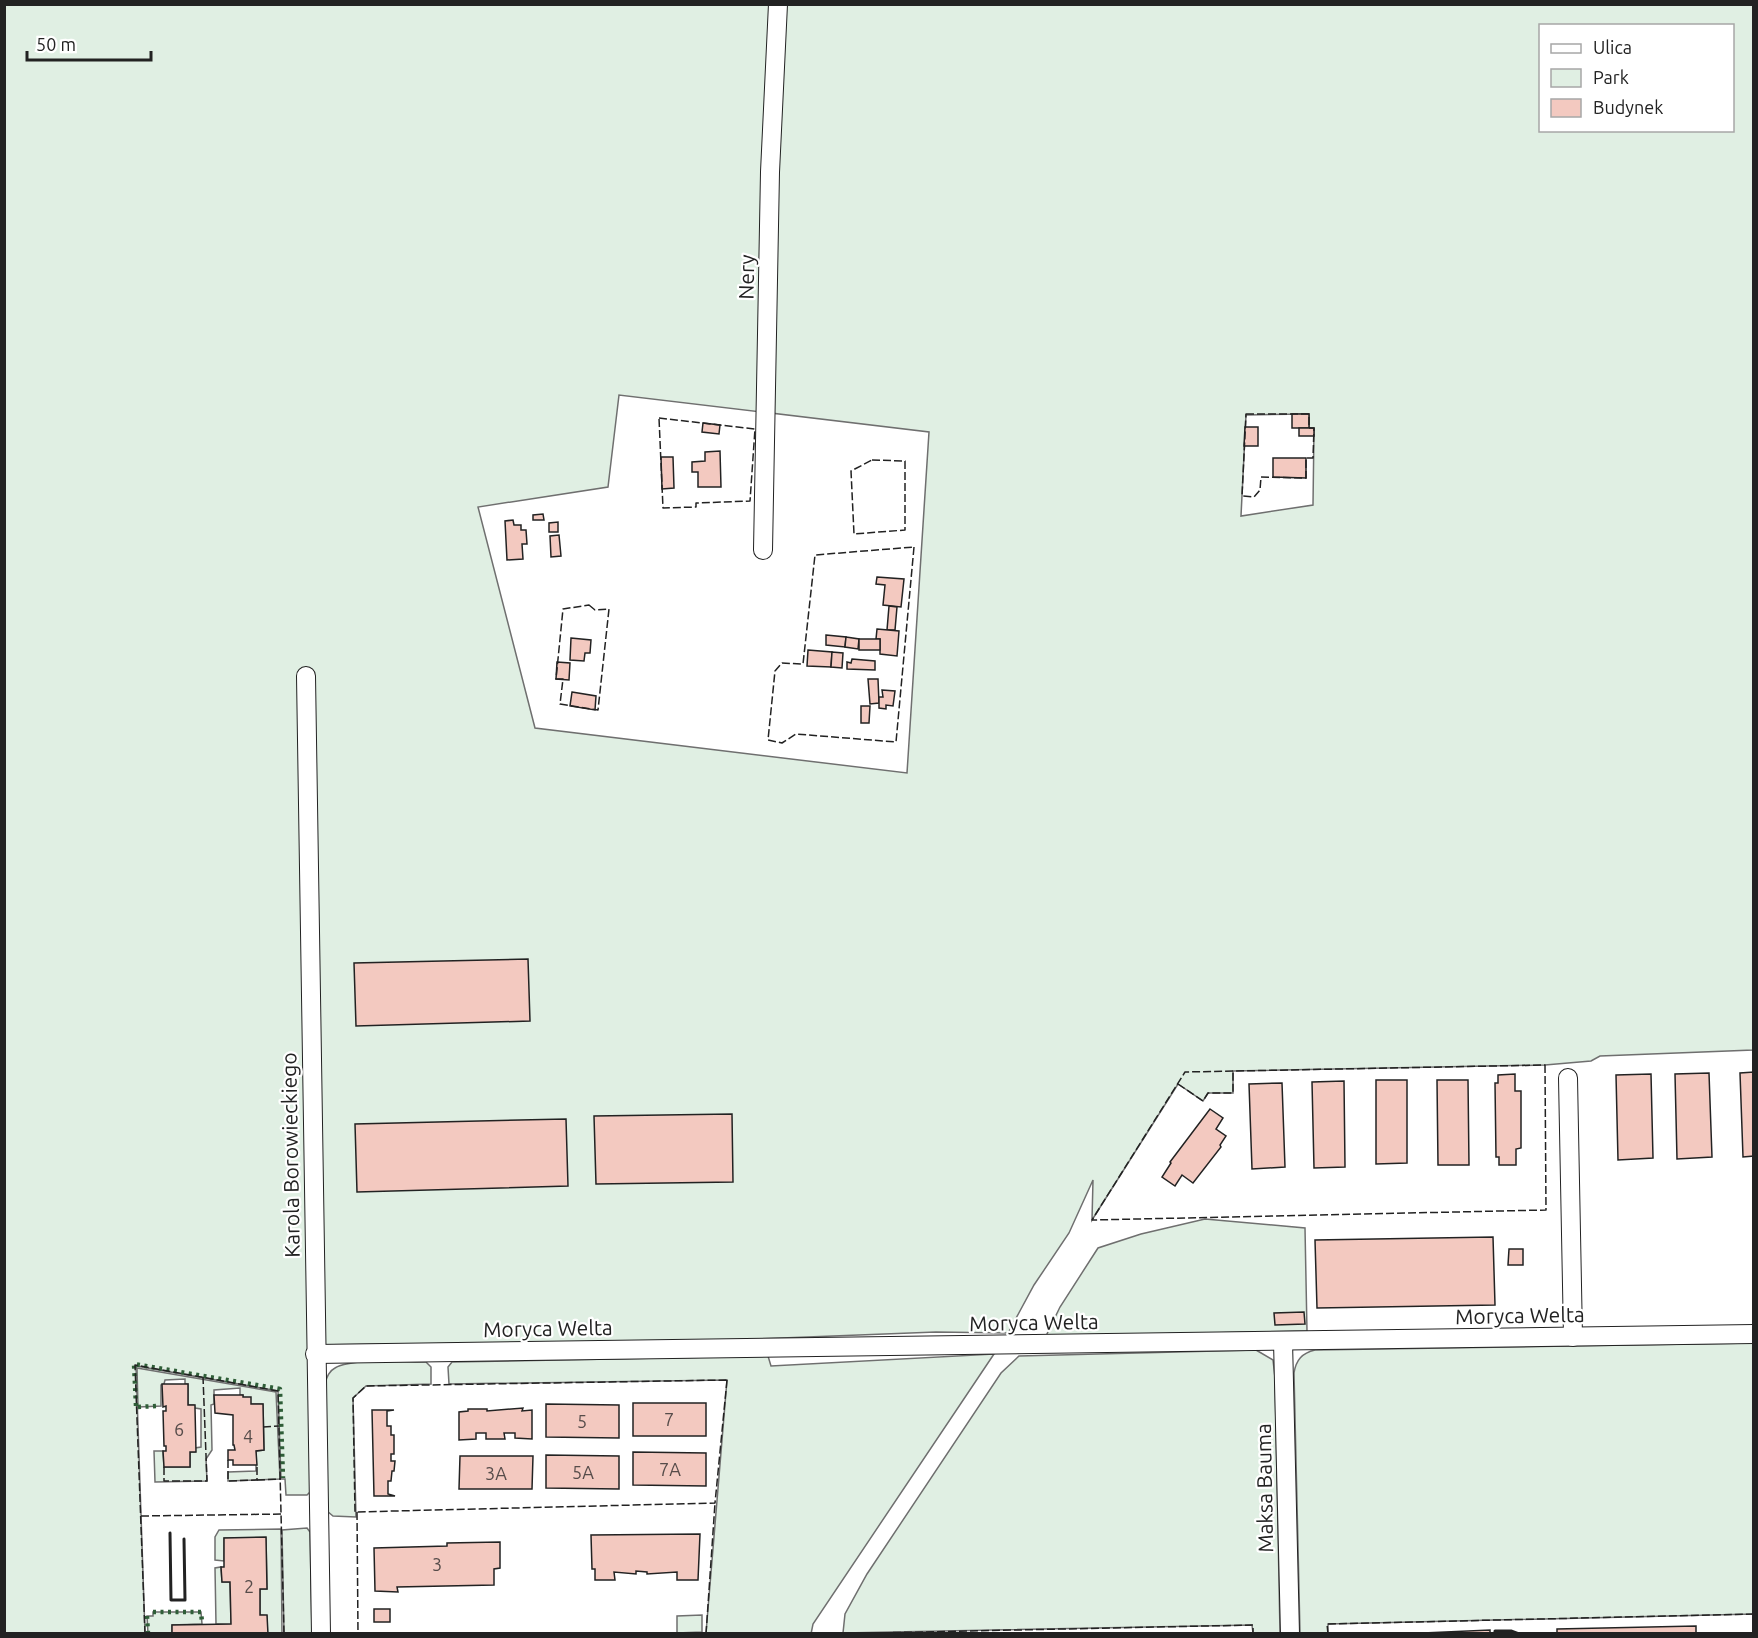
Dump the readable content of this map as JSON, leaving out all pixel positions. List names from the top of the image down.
{
  "streets": {
    "street": [
      "Nery",
      "Karola Borowieckiego",
      "Moryca Welta",
      "Maksa Bauma"
    ]
  },
  "crossings": [
    ["Karola Borowieckiego", "Moryca Welta"],
    ["Moryca Welta", "Maksa Bauma"]
  ],
  "house_numbers": [
    "7",
    "5",
    "6",
    "4",
    "7A",
    "5A",
    "3A",
    "3",
    "2"
  ],
  "legend": ["Ulica", "Park", "Budynek"],
  "scale_bar": "50 m"
}
